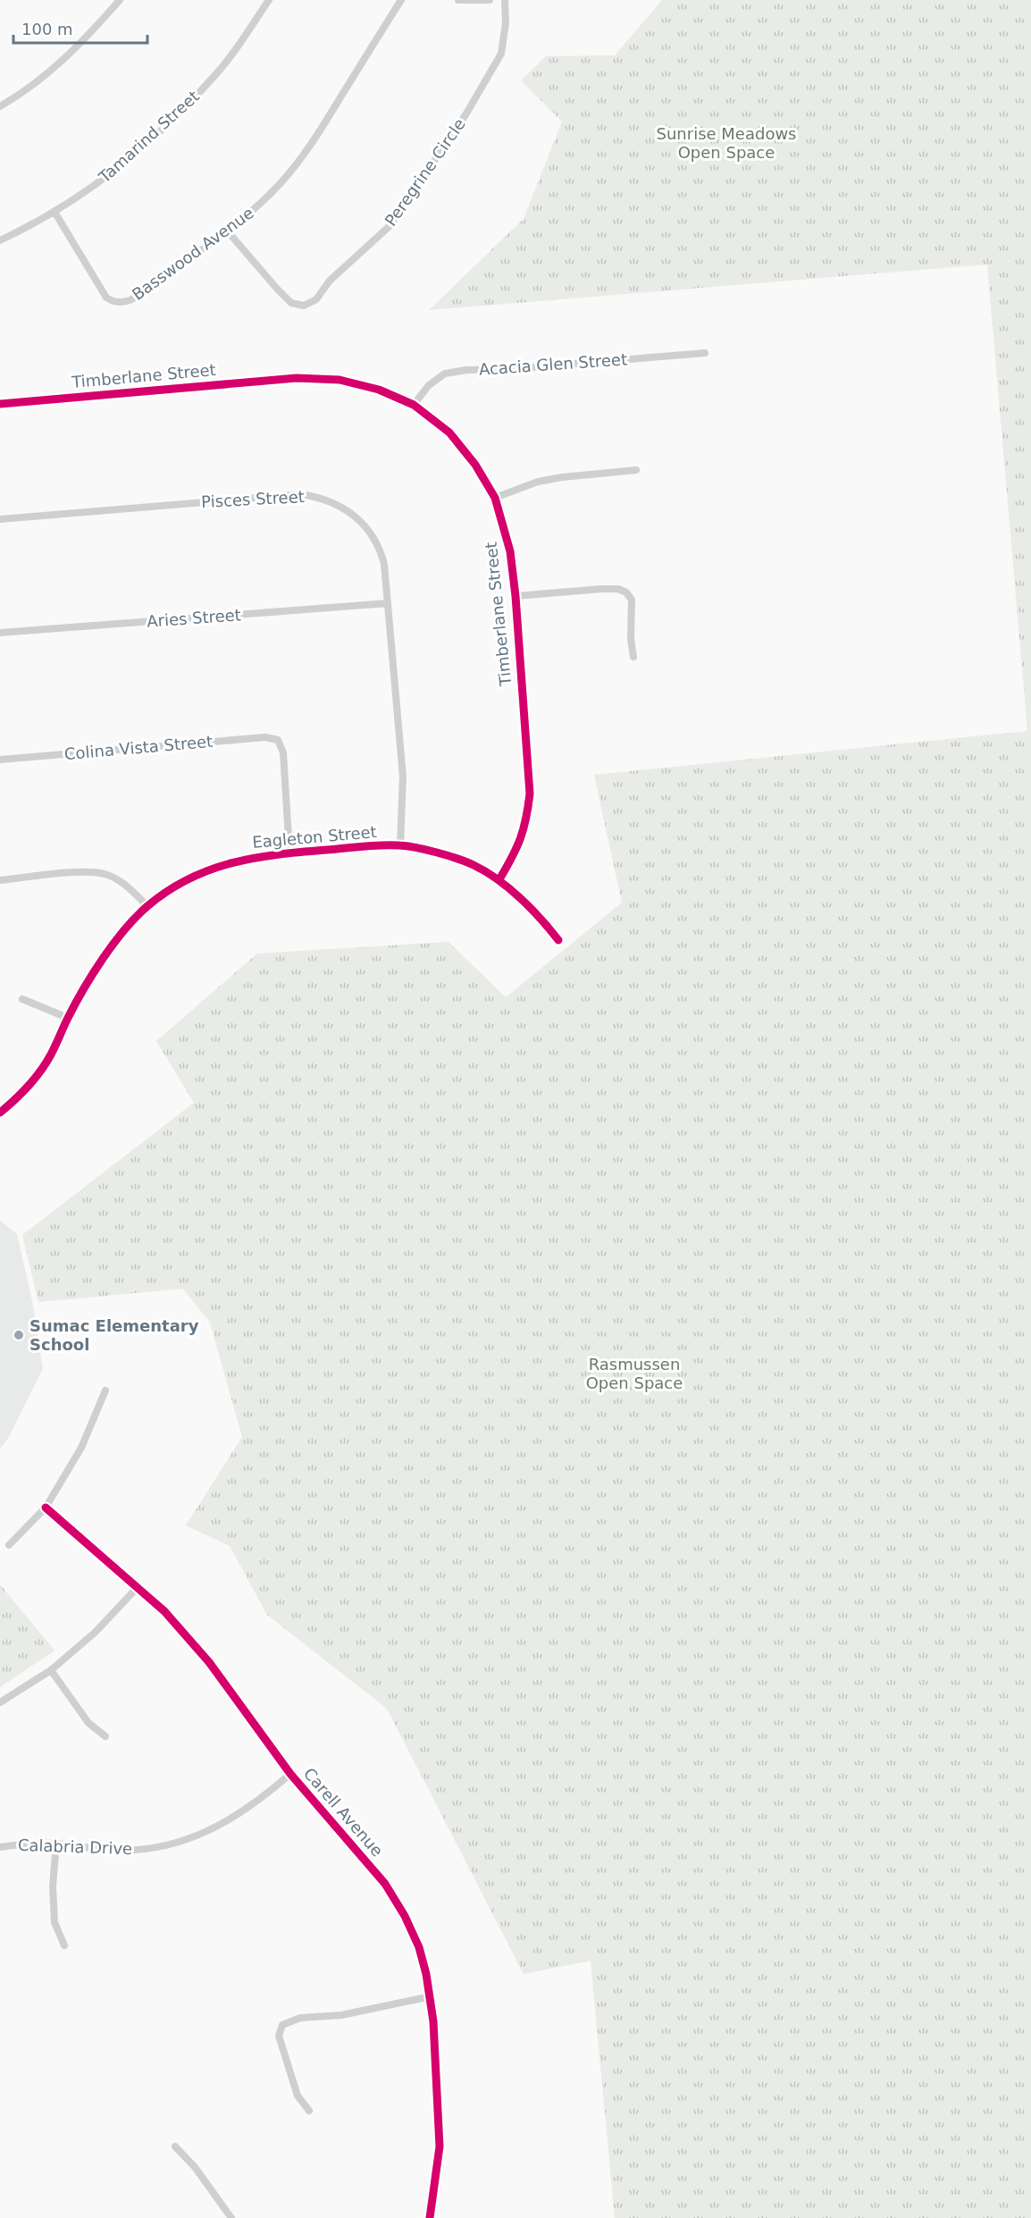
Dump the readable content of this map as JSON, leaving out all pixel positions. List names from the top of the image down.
{
  "streets": {
    "street": [
      "Tamarind Street",
      "Peregrine Circle",
      "Basswood Avenue",
      "Acacia Glen Street",
      "Timberlane Street",
      "Pisces Street",
      "Aries Street",
      "Colina Vista Street",
      "Eagleton Street",
      "Carell Avenue",
      "Calabria Drive"
    ]
  },
  "crossings": [
    ["Tamarind Street", "Basswood Avenue"],
    ["Peregrine Circle", "Basswood Avenue"],
    ["Acacia Glen Street", "Timberlane Street"],
    ["Timberlane Street", "Eagleton Street"],
    ["Pisces Street", "Aries Street"],
    ["Pisces Street", "Eagleton Street"],
    ["Colina Vista Street", "Eagleton Street"],
    ["Carell Avenue", "Calabria Drive"]
  ],
  "parks": ["Sunrise Meadows Open Space", "Rasmussen Open Space"],
  "places": ["Sumac Elementary School"],
  "scale_bar": "100 m"
}
